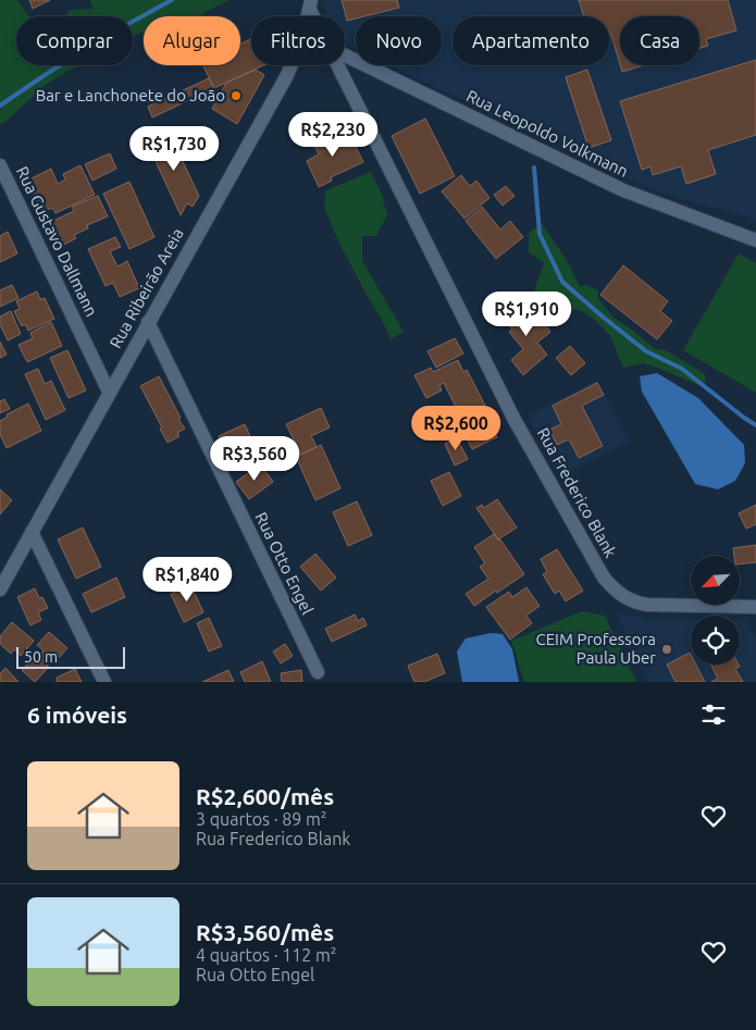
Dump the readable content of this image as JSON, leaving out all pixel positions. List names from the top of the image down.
{
  "streets": {
    "street": [
      "Rua Leopoldo Volkmann",
      "Rua Gustavo Dallmann",
      "Rua Ribeirão Areia",
      "Rua Frederico Blank",
      "Rua Otto Engel"
    ]
  },
  "crossings": [
    ["Rua Gustavo Dallmann", "Rua Ribeirão Areia"],
    ["Rua Ribeirão Areia", "Rua Otto Engel"]
  ],
  "places": ["Bar e Lanchonete do João", "CEIM Professora Paula Uber"],
  "scale_bar": "50 m",
  "north": "bottom left",
  "page": {
    "chip": [
      "Comprar",
      "Alugar",
      "Filtros",
      "Novo",
      "Apartamento",
      "Casa"
    ],
    "price": [
      "R$2,230",
      "R$1,730",
      "R$1,910",
      "R$2,600",
      "R$3,560",
      "R$1,840"
    ],
    "scale": "50 m",
    "heading": "6 imóveis",
    "list": [
      {
        "name": "R$2,600/mês",
        "note": "3 quartos · 89 m² · Rua Frederico Blank"
      },
      {
        "name": "R$3,560/mês",
        "note": "4 quartos · 112 m² · Rua Otto Engel"
      }
    ]
  }
}
